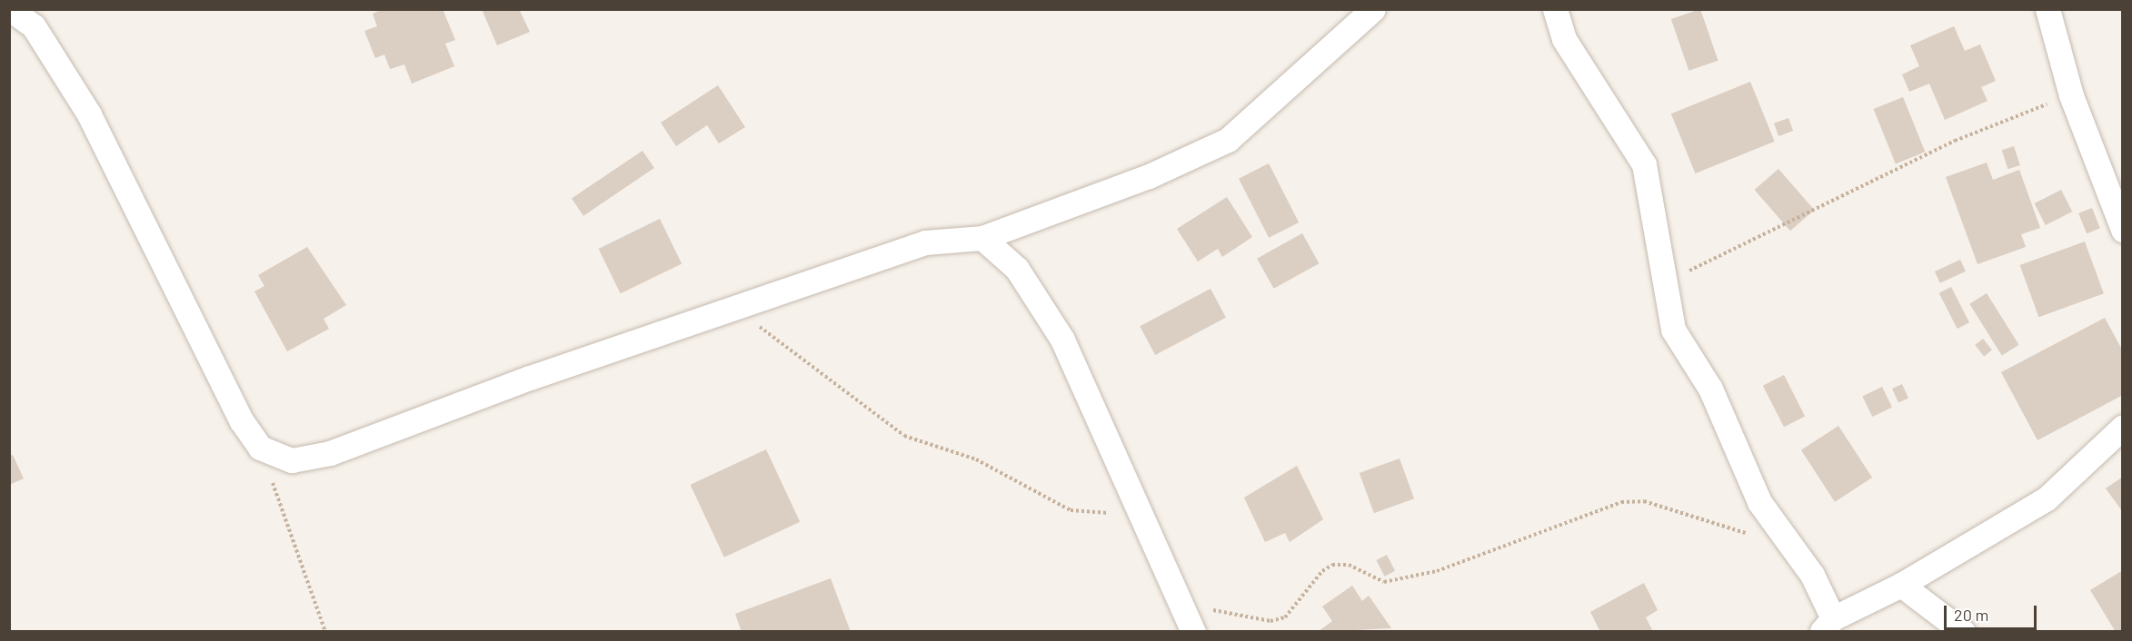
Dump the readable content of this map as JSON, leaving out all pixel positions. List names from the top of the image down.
{
  "scale_bar": "20 m"
}
